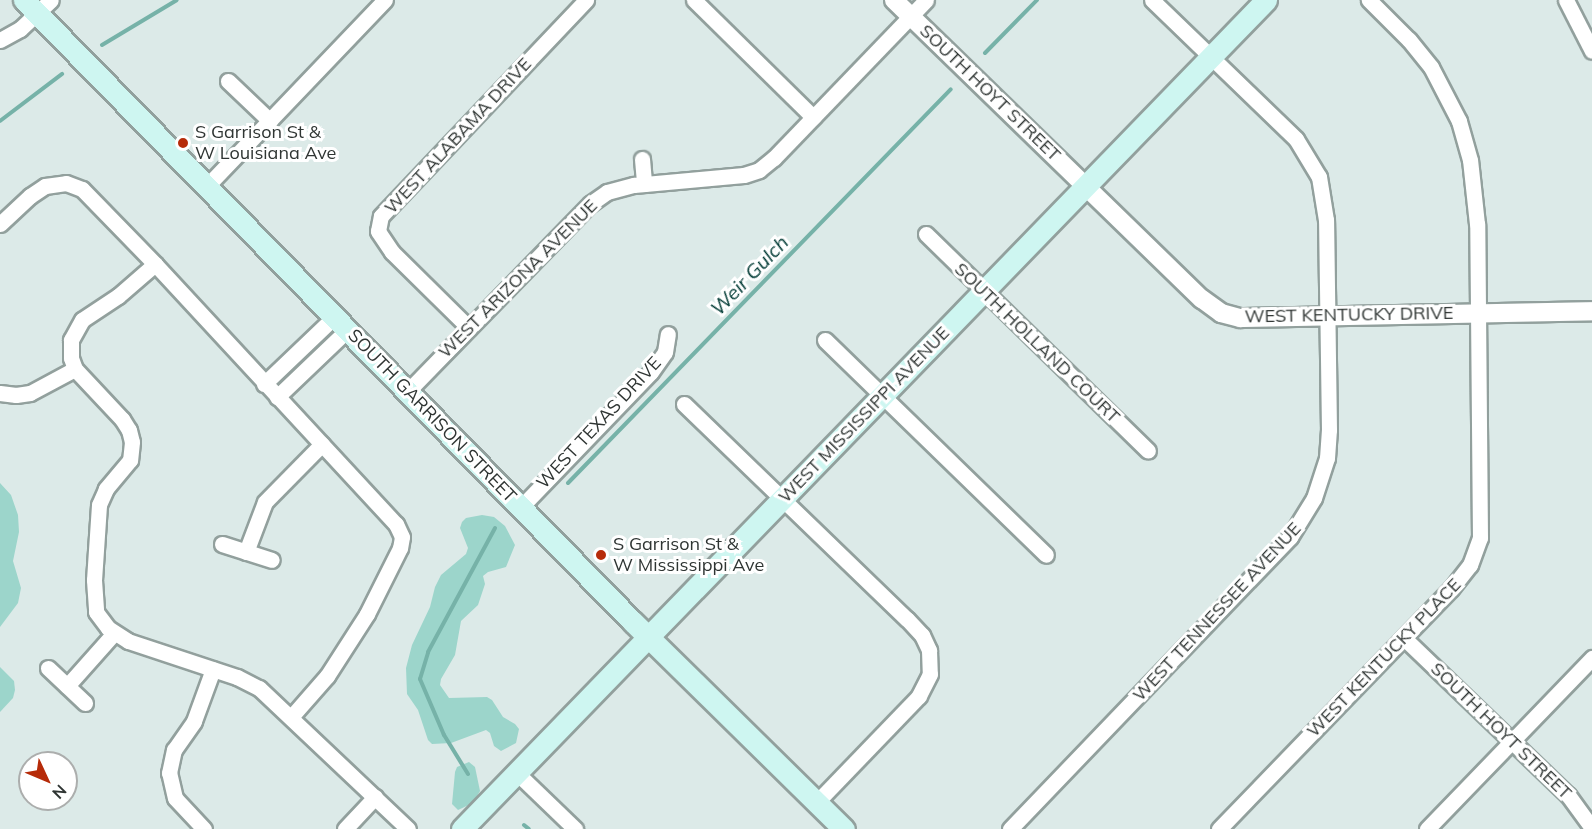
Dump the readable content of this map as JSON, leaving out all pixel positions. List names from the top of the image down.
{
  "streets": {
    "main road": ["WEST MISSISSIPPI AVENUE", "SOUTH GARRISON STREET"],
    "street": [
      "SOUTH HOYT STREET",
      "WEST ALABAMA DRIVE",
      "WEST ARIZONA AVENUE",
      "WEST KENTUCKY DRIVE",
      "SOUTH HOLLAND COURT",
      "WEST TEXAS DRIVE",
      "WEST TENNESSEE AVENUE",
      "WEST KENTUCKY PLACE"
    ]
  },
  "crossings": [
    ["SOUTH HOYT STREET", "WEST ARIZONA AVENUE"],
    ["SOUTH HOYT STREET", "WEST KENTUCKY DRIVE"],
    ["SOUTH HOYT STREET", "WEST MISSISSIPPI AVENUE"],
    ["SOUTH HOYT STREET", "WEST KENTUCKY PLACE"],
    ["WEST ALABAMA DRIVE", "WEST ARIZONA AVENUE"],
    ["WEST ARIZONA AVENUE", "SOUTH GARRISON STREET"],
    ["WEST KENTUCKY DRIVE", "WEST MISSISSIPPI AVENUE"],
    ["WEST KENTUCKY DRIVE", "WEST TENNESSEE AVENUE"],
    ["WEST KENTUCKY DRIVE", "WEST KENTUCKY PLACE"],
    ["SOUTH HOLLAND COURT", "WEST MISSISSIPPI AVENUE"],
    ["WEST MISSISSIPPI AVENUE", "SOUTH GARRISON STREET"],
    ["WEST MISSISSIPPI AVENUE", "WEST TENNESSEE AVENUE"],
    ["SOUTH GARRISON STREET", "WEST TEXAS DRIVE"]
  ],
  "water": ["Weir Gulch"],
  "places": ["S Garrison St & W Louisiana Ave", "S Garrison St & W Mississippi Ave"],
  "north": "bottom right"
}
